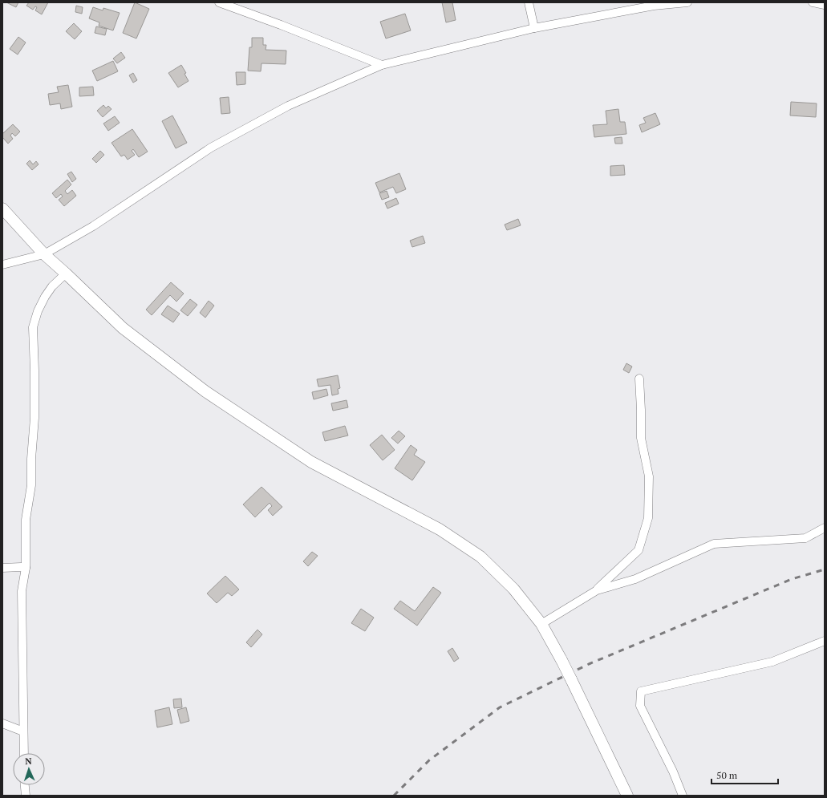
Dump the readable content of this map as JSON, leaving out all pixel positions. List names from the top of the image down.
{
  "scale_bar": "50 m",
  "north": "top"
}
